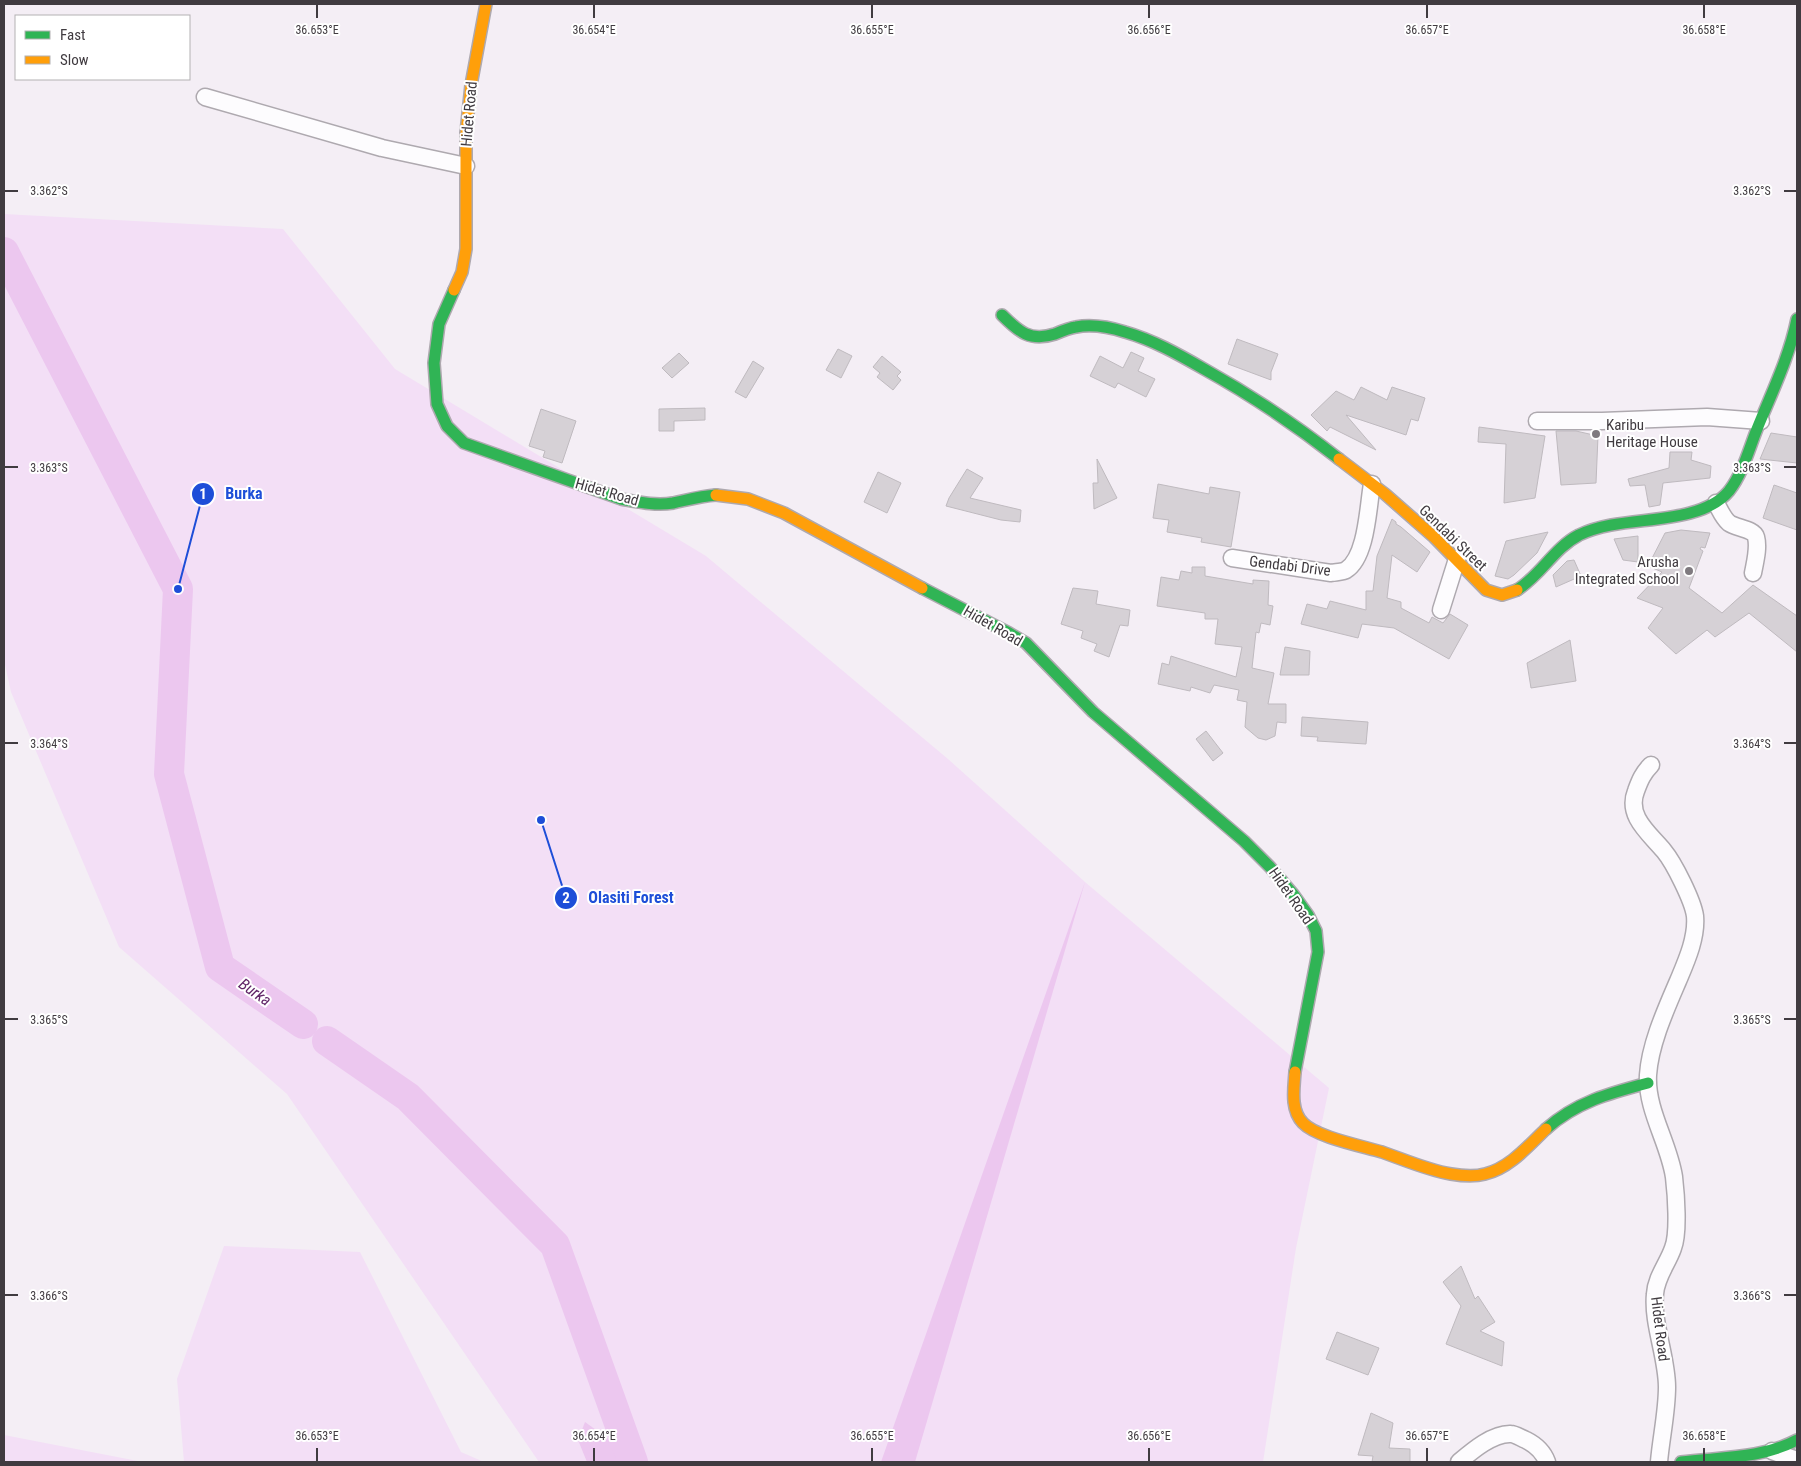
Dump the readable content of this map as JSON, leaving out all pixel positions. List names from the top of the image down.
{
  "streets": {
    "street": ["Hidet Road", "Gendabi Street", "Gendabi Drive"]
  },
  "crossings": [
    ["Gendabi Street", "Gendabi Drive"]
  ],
  "water": ["Burka"],
  "places": [
    "Karibu Heritage House",
    "Arusha Integrated School",
    "Burka",
    "Olasiti Forest"
  ],
  "legend": ["Fast", "Slow"],
  "coordinates": [
    "36.653°E",
    "36.654°E",
    "36.655°E",
    "36.656°E",
    "36.657°E",
    "36.658°E",
    "3.362°S",
    "3.363°S",
    "3.364°S",
    "3.365°S",
    "3.366°S"
  ]
}
